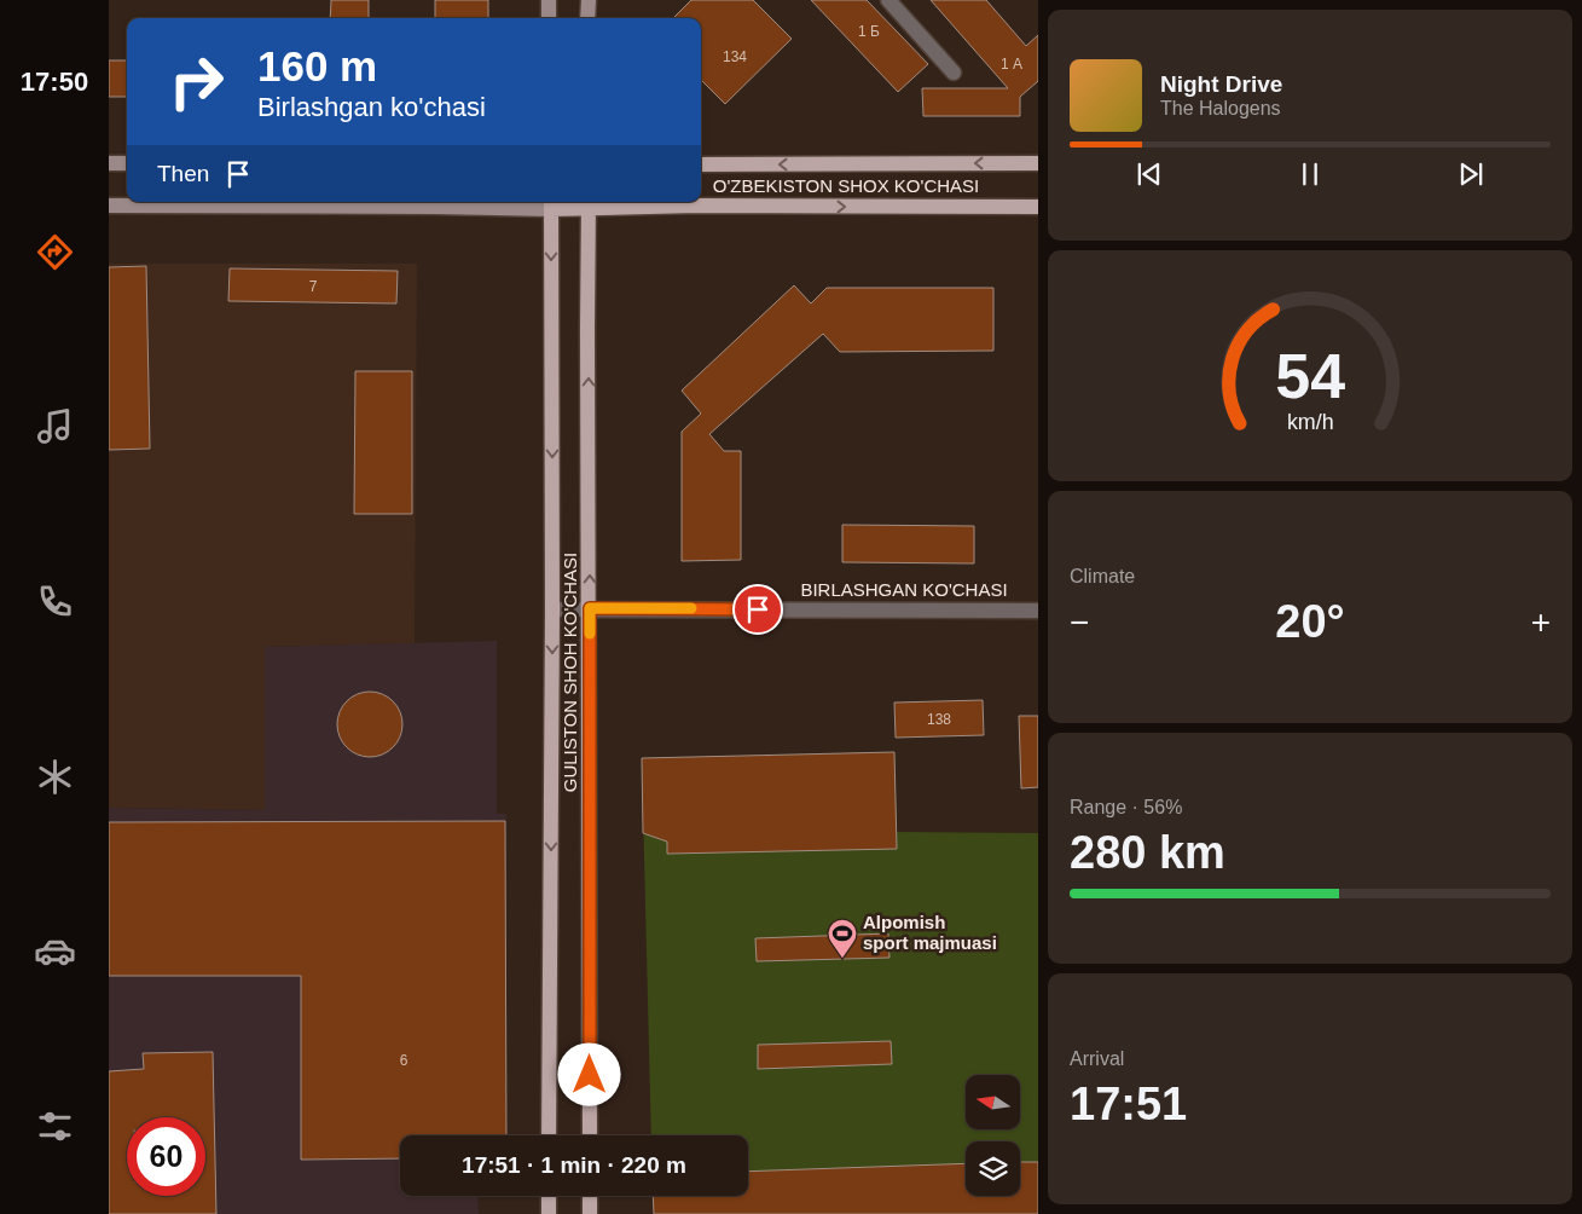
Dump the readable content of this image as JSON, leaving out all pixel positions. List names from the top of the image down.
{
  "streets": {
    "main road": ["O'ZBEKISTON SHOX KO'CHASI", "GULISTON SHOH KO'CHASI"],
    "street": ["BIRLASHGAN KO'CHASI"]
  },
  "crossings": [
    ["O'ZBEKISTON SHOX KO'CHASI", "GULISTON SHOH KO'CHASI"],
    ["BIRLASHGAN KO'CHASI", "GULISTON SHOH KO'CHASI"]
  ],
  "places": {
    "sports": ["Alpomish sport majmuasi"]
  },
  "house_numbers": [
    "1 Б",
    "134",
    "1 А",
    "7",
    "138",
    "6"
  ],
  "north": "left",
  "page": {
    "tabs": "17:50",
    "turn": ["160 m", "Birlashgan ko'chasi"],
    "song": ["Night Drive", "The Halogens"],
    "then": "Then",
    "tile": [
      "Climate",
      ["Range · 56%", "280 km"],
      ["Arrival", "17:51"]
    ],
    "heat": ["−", "20°", "+"],
    "limit": "60",
    "trip": "17:51 · 1 min · 220 m",
    "gauge": ["54", "km/h"]
  }
}
